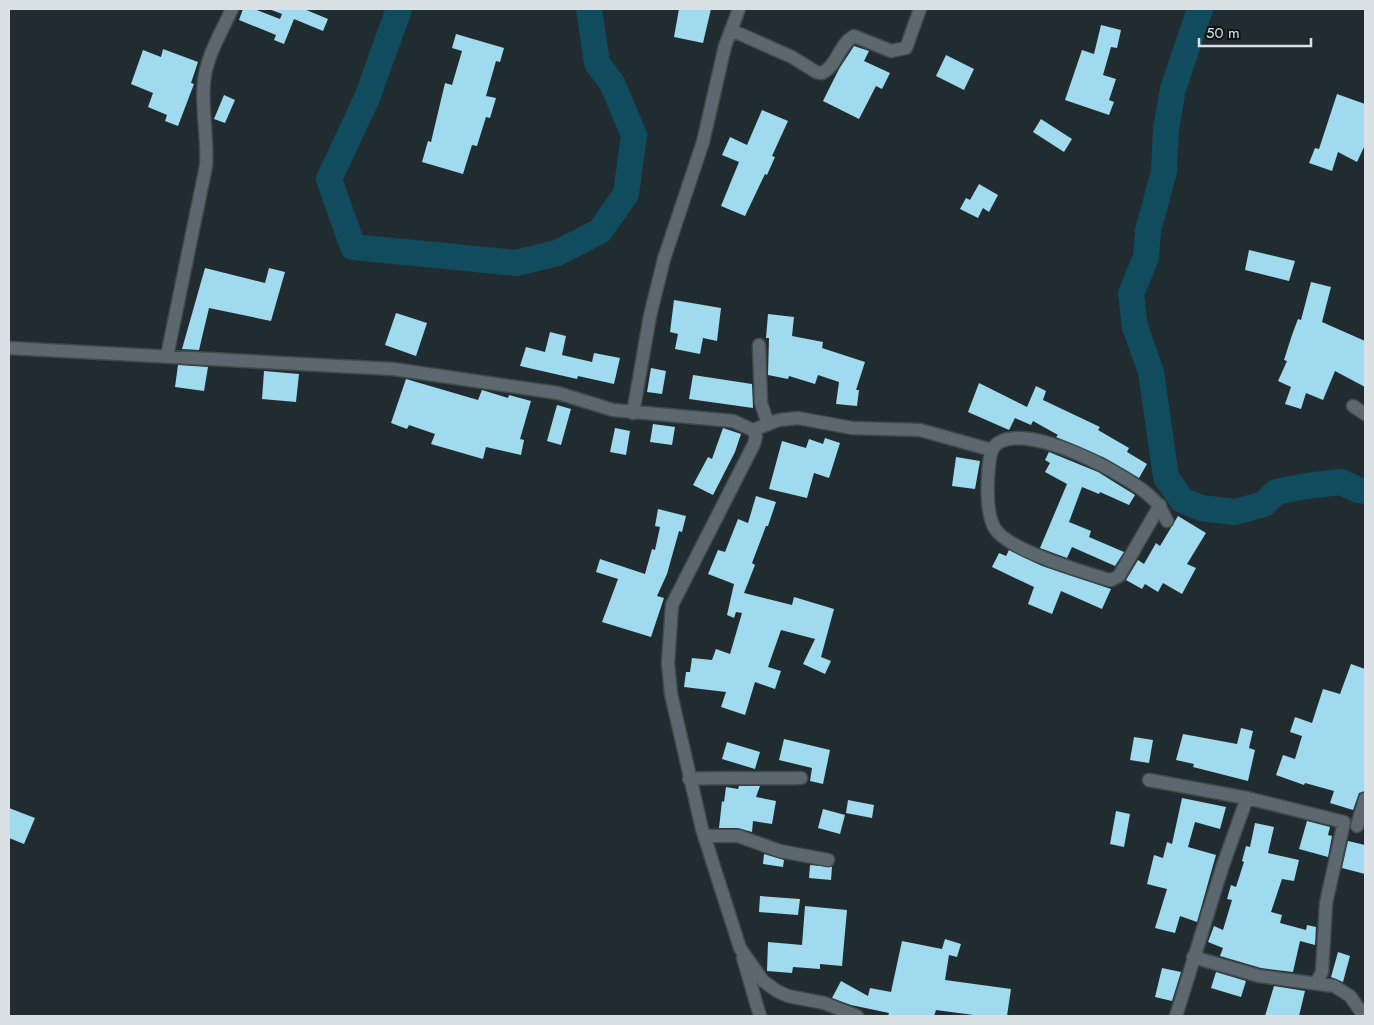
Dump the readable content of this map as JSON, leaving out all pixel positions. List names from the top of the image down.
{
  "scale_bar": "50 m"
}
